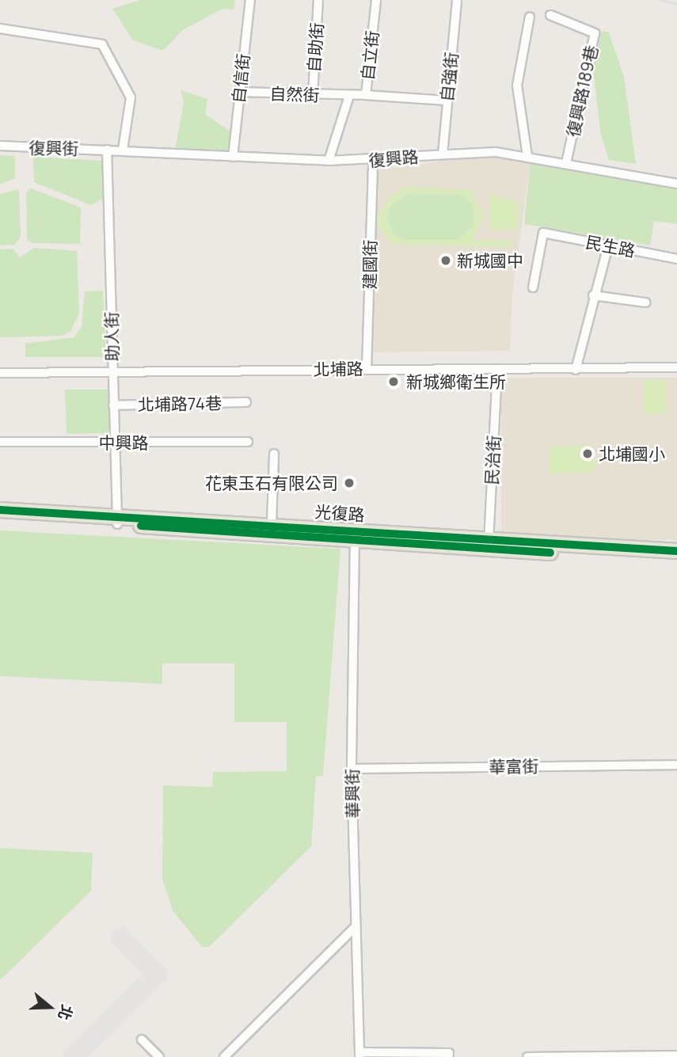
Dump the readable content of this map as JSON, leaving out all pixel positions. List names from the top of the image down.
{
  "streets": {
    "main road": ["光復路"],
    "street": [
      "自助街",
      "自立街",
      "自強街",
      "自信街",
      "復興路189巷",
      "自然街",
      "復興街",
      "復興路",
      "民生路",
      "建國街",
      "助人街",
      "北埔路",
      "北埔路74巷",
      "中興路",
      "民治街",
      "華富街",
      "華興街"
    ]
  },
  "crossings": [
    ["自助街", "自然街"],
    ["自立街", "自然街"],
    ["自強街", "復興路"],
    ["自信街", "自然街"],
    ["自信街", "復興路"],
    ["復興路189巷", "復興路"],
    ["復興街", "復興路"],
    ["復興街", "助人街"],
    ["復興路", "建國街"],
    ["復興路", "助人街"],
    ["建國街", "北埔路"],
    ["助人街", "北埔路"],
    ["助人街", "北埔路74巷"],
    ["助人街", "中興路"],
    ["助人街", "光復路"],
    ["北埔路", "民治街"],
    ["民治街", "光復路"],
    ["光復路", "華興街"],
    ["華富街", "華興街"]
  ],
  "places": [
    "新城國中",
    "新城鄉衛生所",
    "北埔國小",
    "花東玉石有限公司"
  ],
  "north": "right"
}
